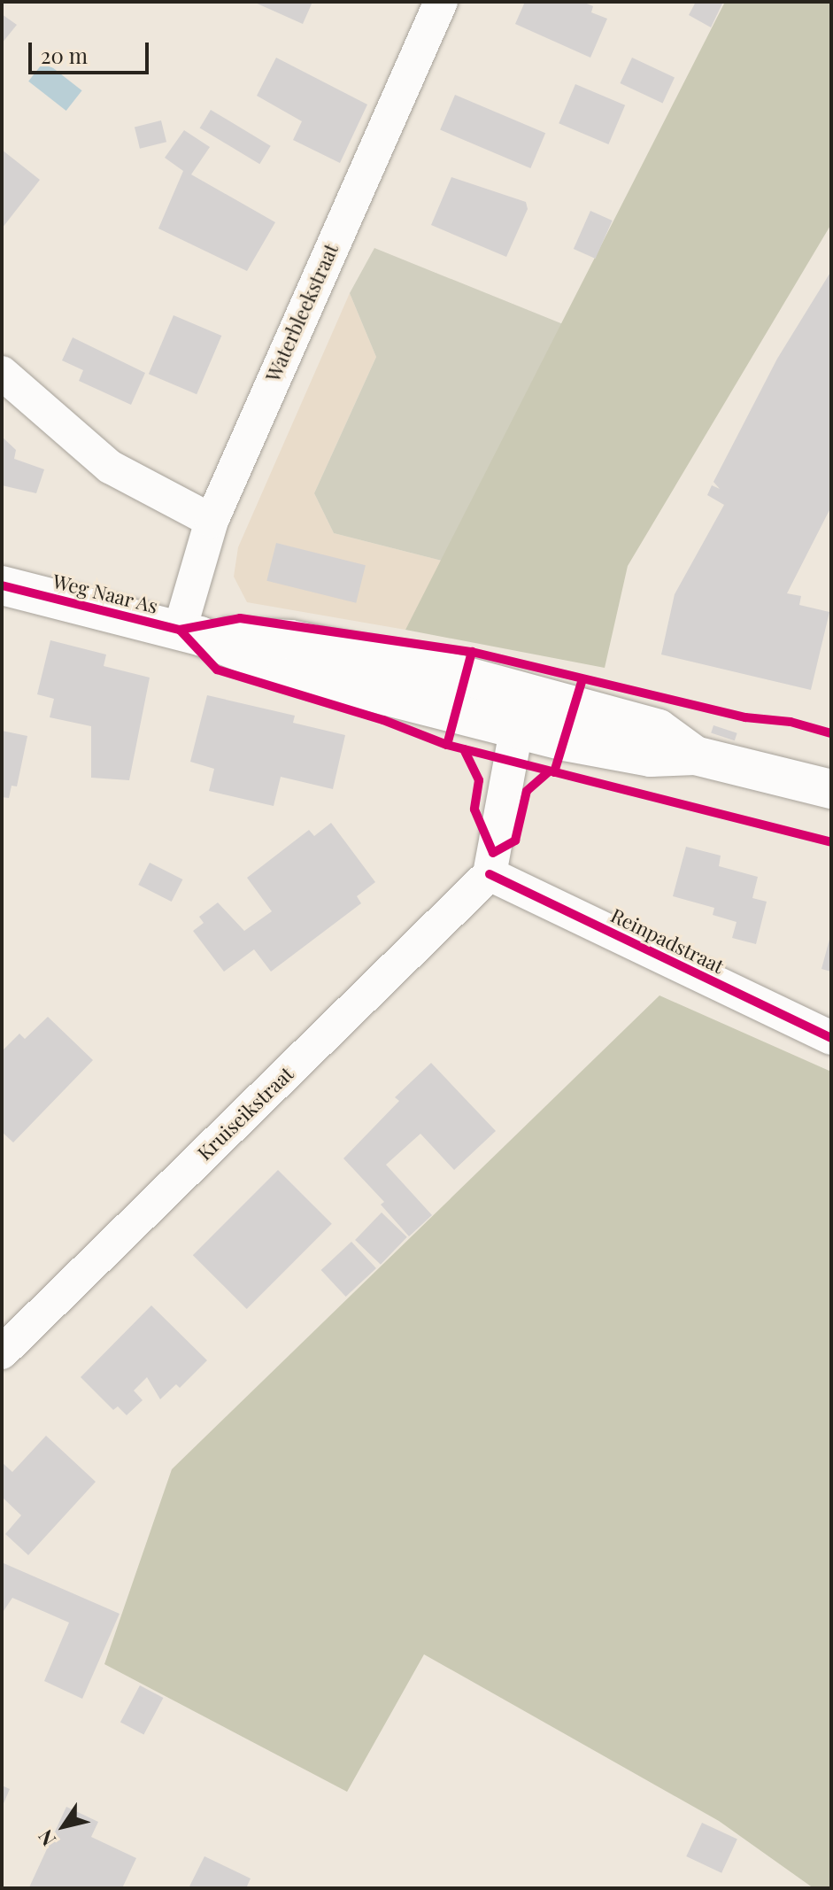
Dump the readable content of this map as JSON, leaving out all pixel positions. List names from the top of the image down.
{
  "streets": {
    "main road": ["Weg Naar As"],
    "street": ["Waterbleekstraat", "Reinpadstraat", "Kruiseikstraat"]
  },
  "crossings": [
    ["Waterbleekstraat", "Weg Naar As"],
    ["Reinpadstraat", "Kruiseikstraat"]
  ],
  "scale_bar": "20 m",
  "north": "bottom left"
}
